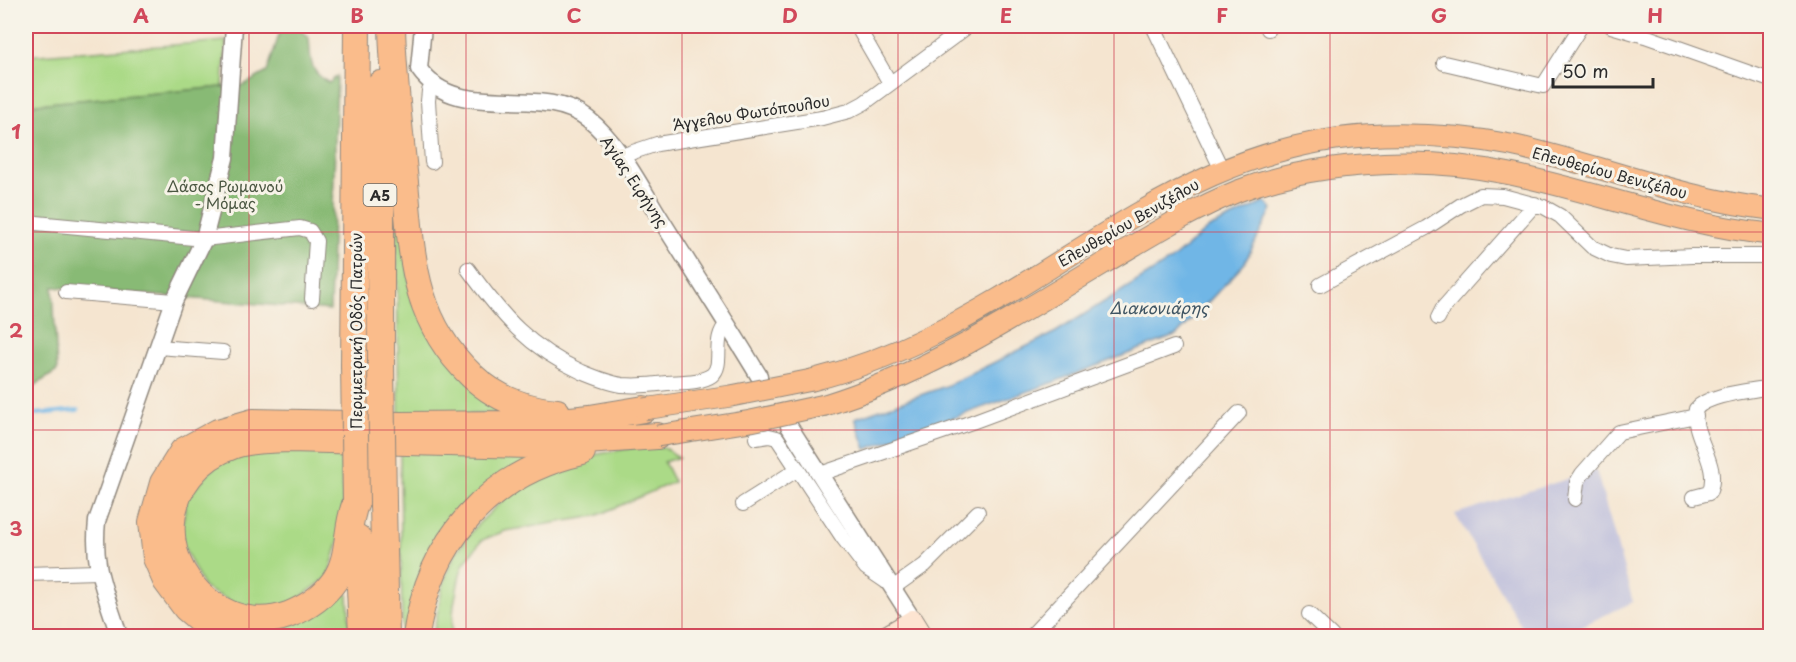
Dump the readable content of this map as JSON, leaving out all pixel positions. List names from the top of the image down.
{
  "streets": {
    "highway": ["Α5", "Περιμετρική Οδός Πατρών"],
    "main road": ["Ελευθερίου Βενιζέλου"],
    "street": ["Άγγελου Φωτόπουλου", "Αγίας Ειρήνης"]
  },
  "crossings": [
    ["Άγγελου Φωτόπουλου", "Αγίας Ειρήνης"]
  ],
  "water": ["Διακονιάρης"],
  "parks": ["Δάσος Ρωμανού - Μόμας"],
  "scale_bar": "50 m",
  "grid": {
    "columns": [
      "A",
      "B",
      "C",
      "D",
      "E",
      "F",
      "G",
      "H"
    ],
    "rows": ["1", "2", "3"]
  }
}
